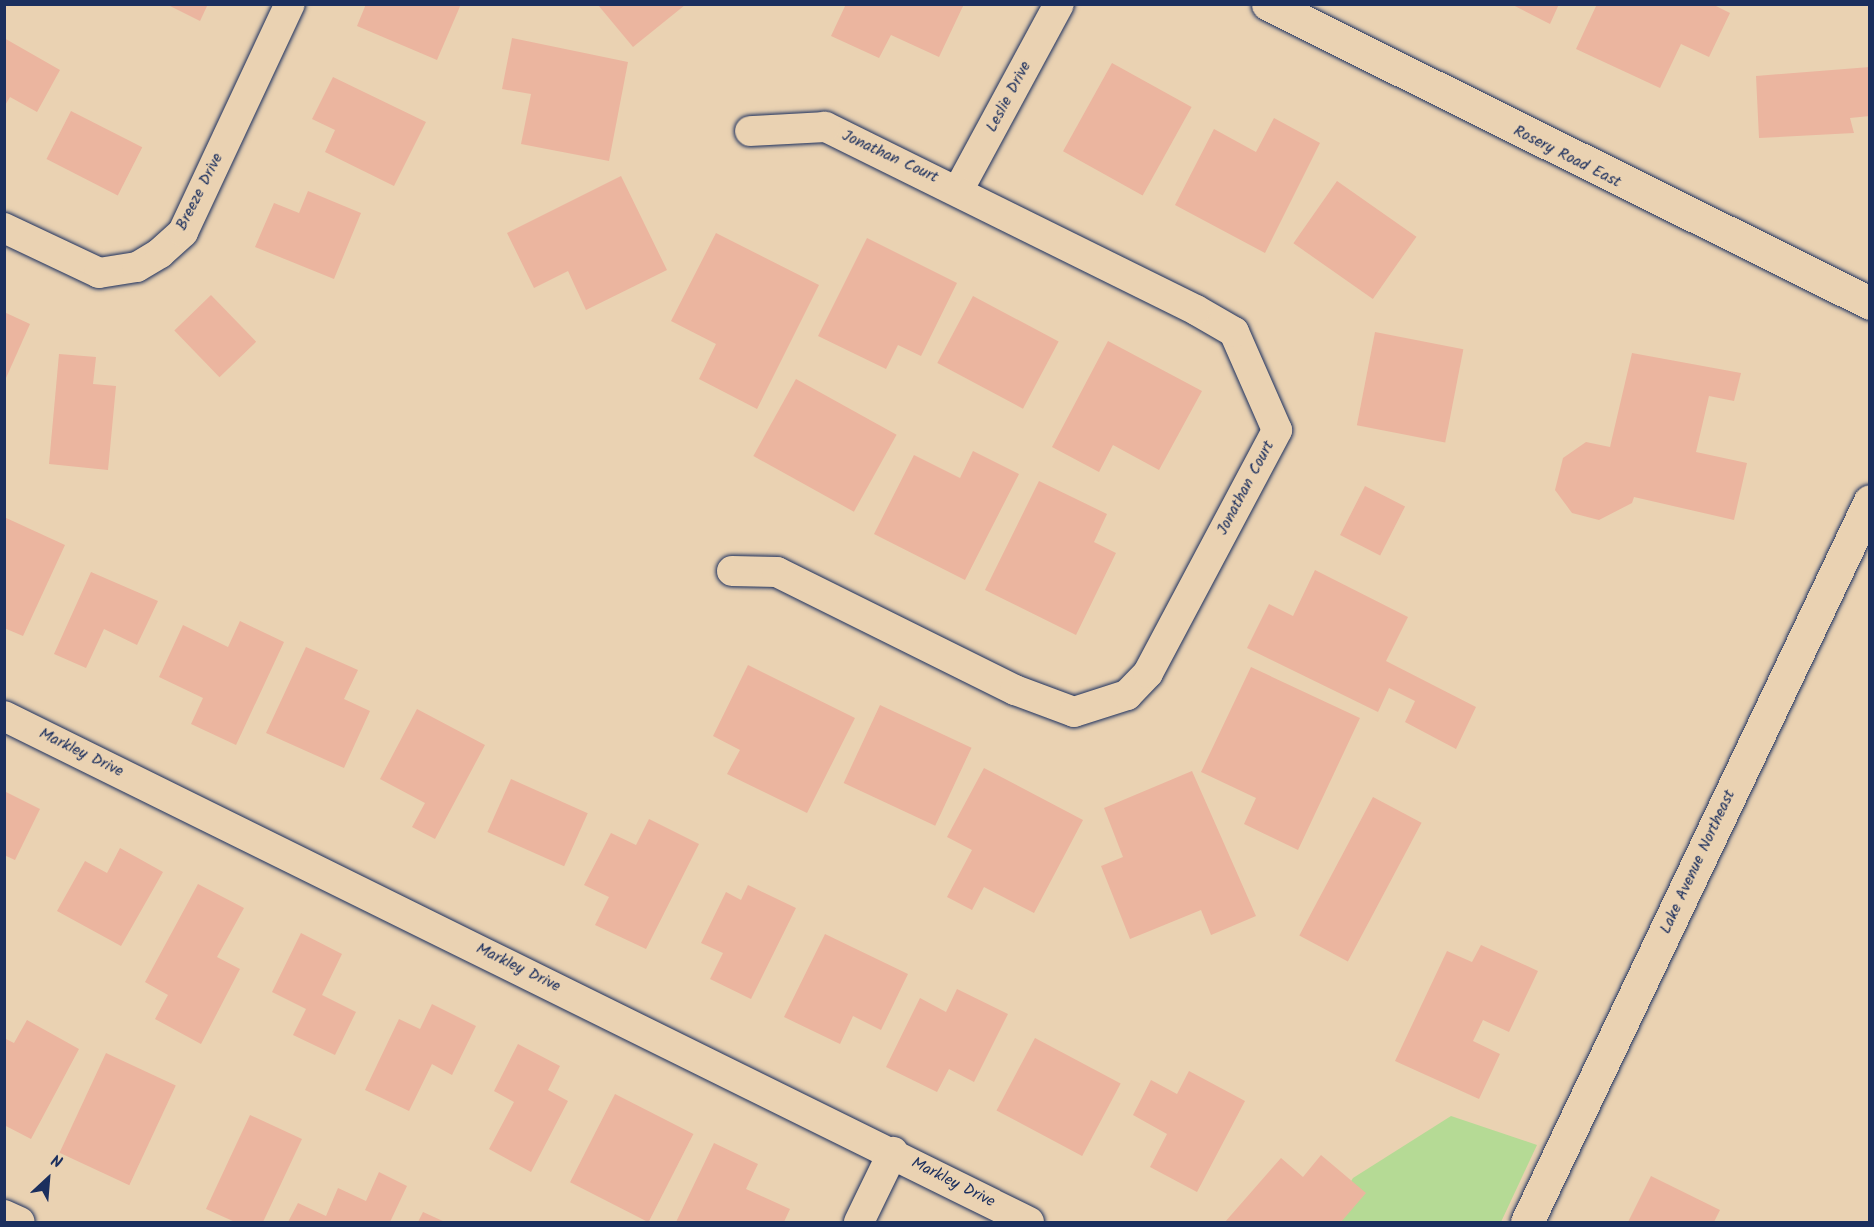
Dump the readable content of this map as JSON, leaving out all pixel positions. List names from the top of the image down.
{
  "streets": {
    "street": [
      "Leslie Drive",
      "Jonathan Court",
      "Rosery Road East",
      "Breeze Drive",
      "Markley Drive",
      "Lake Avenue Northeast"
    ]
  },
  "crossings": [
    ["Leslie Drive", "Jonathan Court"]
  ],
  "north": "top right"
}
